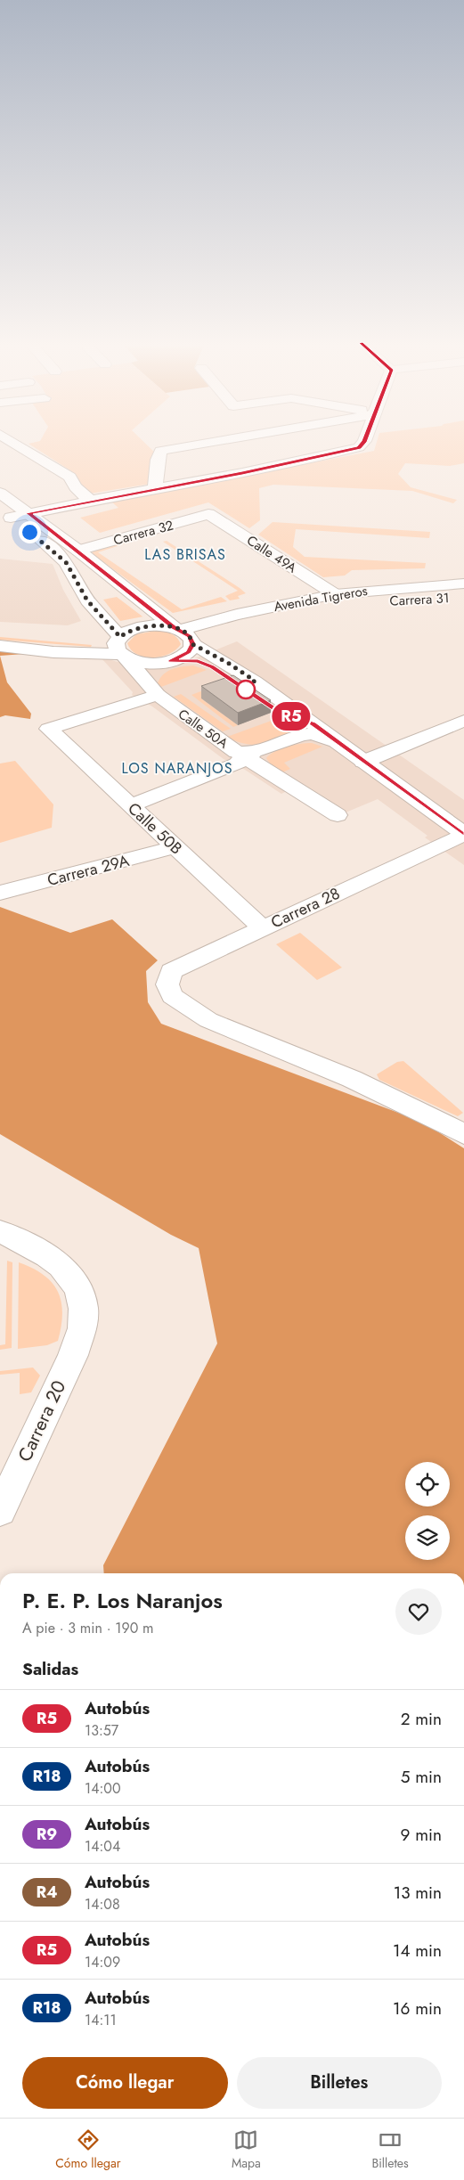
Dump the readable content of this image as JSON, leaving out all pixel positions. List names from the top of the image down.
{
  "streets": {
    "street": [
      "Carrera 32",
      "Calle 49A",
      "Avenida Tigreros",
      "Carrera 31",
      "Calle 50A",
      "Calle 50B",
      "Carrera 29A",
      "Carrera 28",
      "Carrera 20"
    ]
  },
  "crossings": [
    ["Carrera 32", "Calle 49A"],
    ["Calle 49A", "Avenida Tigreros"],
    ["Avenida Tigreros", "Carrera 31"],
    ["Calle 50A", "Calle 50B"],
    ["Calle 50B", "Carrera 29A"],
    ["Calle 50B", "Carrera 28"]
  ],
  "districts": ["LAS BRISAS", "LOS NARANJOS"],
  "lines": ["bus line R5"],
  "page": {
    "on_map": "R5",
    "heading": [
      ["P. E. P. Los Naranjos", "A pie · 3 min · 190 m"],
      "Salidas"
    ],
    "list": [
      {
        "mark": "R5",
        "name": "Autobús",
        "note": "13:57",
        "value": "2 min"
      },
      {
        "mark": "R18",
        "name": "Autobús",
        "note": "14:00",
        "value": "5 min"
      },
      {
        "mark": "R9",
        "name": "Autobús",
        "note": "14:04",
        "value": "9 min"
      },
      {
        "mark": "R4",
        "name": "Autobús",
        "note": "14:08",
        "value": "13 min"
      },
      {
        "mark": "R5",
        "name": "Autobús",
        "note": "14:09",
        "value": "14 min"
      },
      {
        "mark": "R18",
        "name": "Autobús",
        "note": "14:11",
        "value": "16 min"
      }
    ],
    "buttons": ["Cómo llegar", "Billetes"],
    "tabs": ["Cómo llegar", "Mapa", "Billetes"]
  }
}
